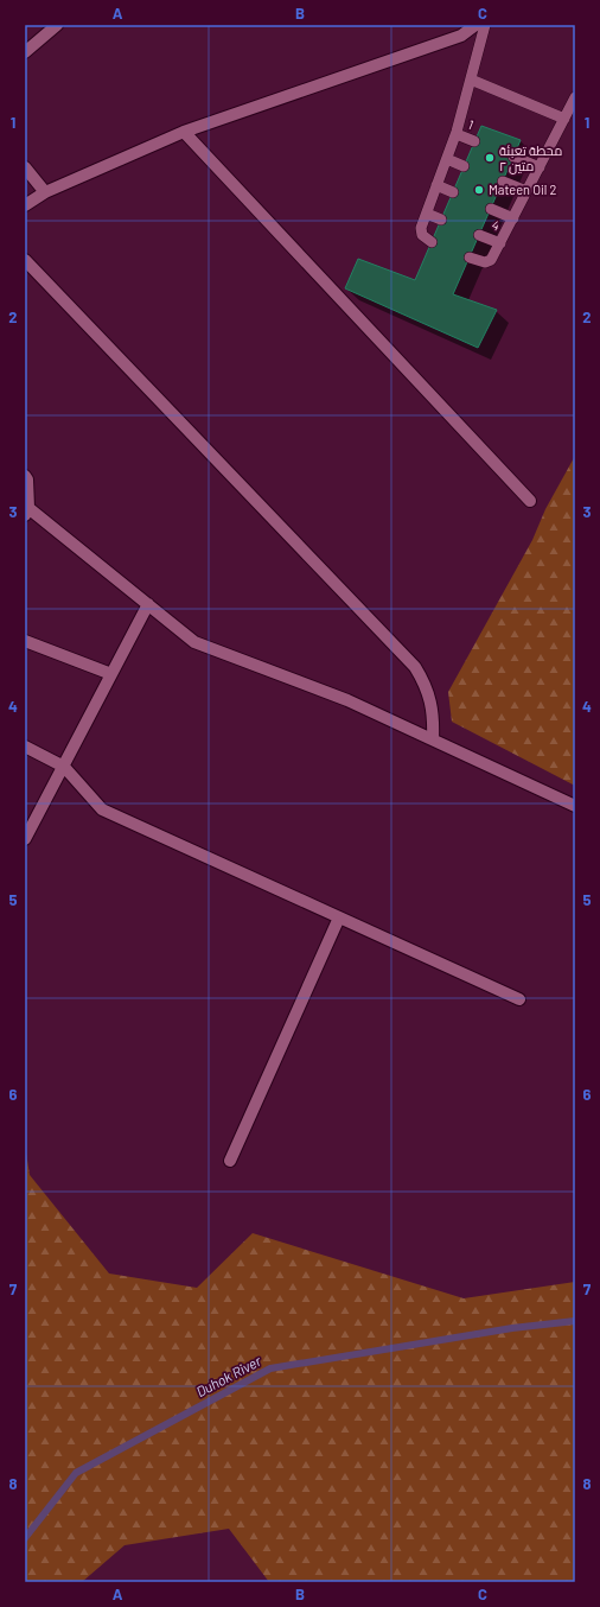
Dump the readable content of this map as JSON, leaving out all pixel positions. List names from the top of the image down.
{
  "streets": {
    "lane": ["1", "4"]
  },
  "water": ["Duhok River"],
  "places": ["محطة تعبئة متين ٢", "Mateen Oil 2"],
  "grid": {
    "columns": ["A", "B", "C"],
    "rows": [
      "1",
      "2",
      "3",
      "4",
      "5",
      "6",
      "7",
      "8"
    ]
  }
}
